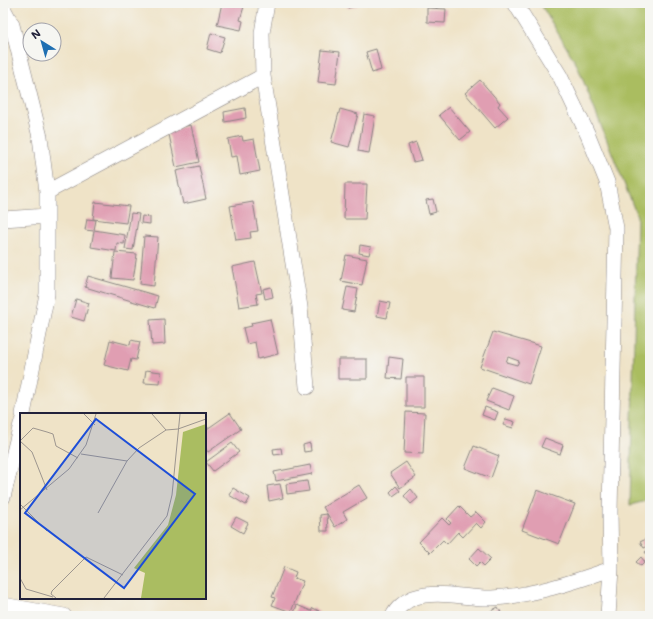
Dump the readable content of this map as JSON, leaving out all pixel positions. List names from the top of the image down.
{
  "north": "top left"
}
